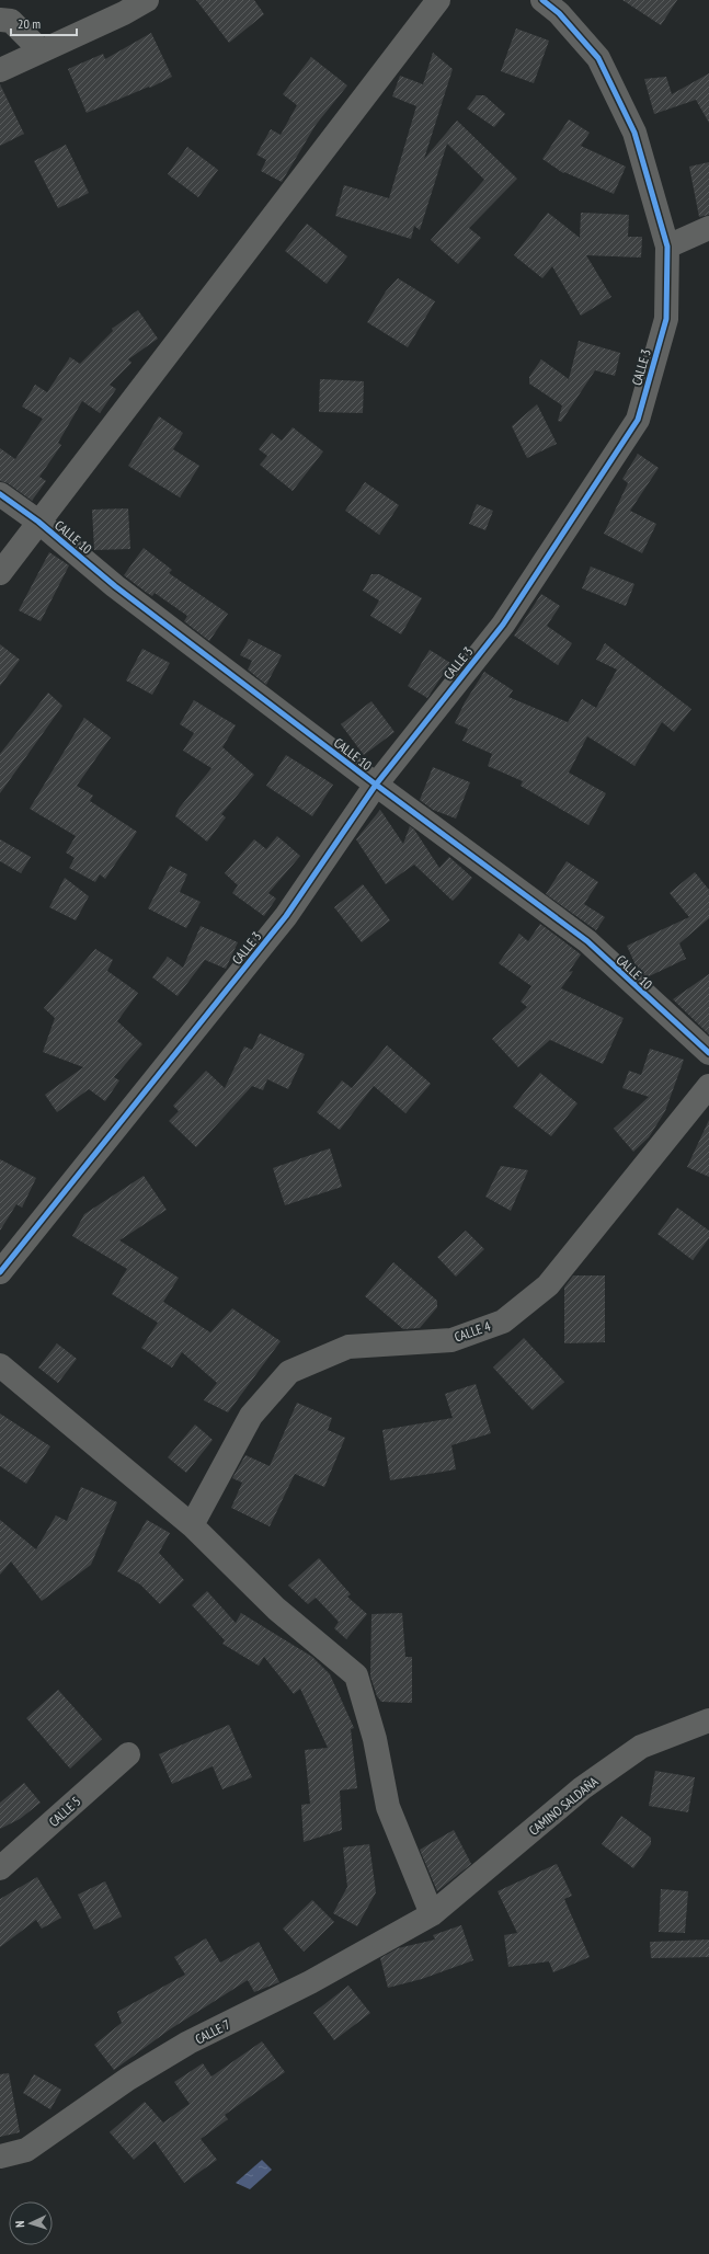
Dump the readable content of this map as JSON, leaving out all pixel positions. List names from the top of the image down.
{
  "streets": {
    "street": [
      "CALLE 3",
      "CALLE 10",
      "CALLE 4",
      "CAMINO SALDAÑA",
      "CALLE 5",
      "CALLE 7"
    ]
  },
  "crossings": [
    ["CALLE 3", "CALLE 10"],
    ["CAMINO SALDAÑA", "CALLE 7"]
  ],
  "scale_bar": "20 m",
  "north": "left"
}
